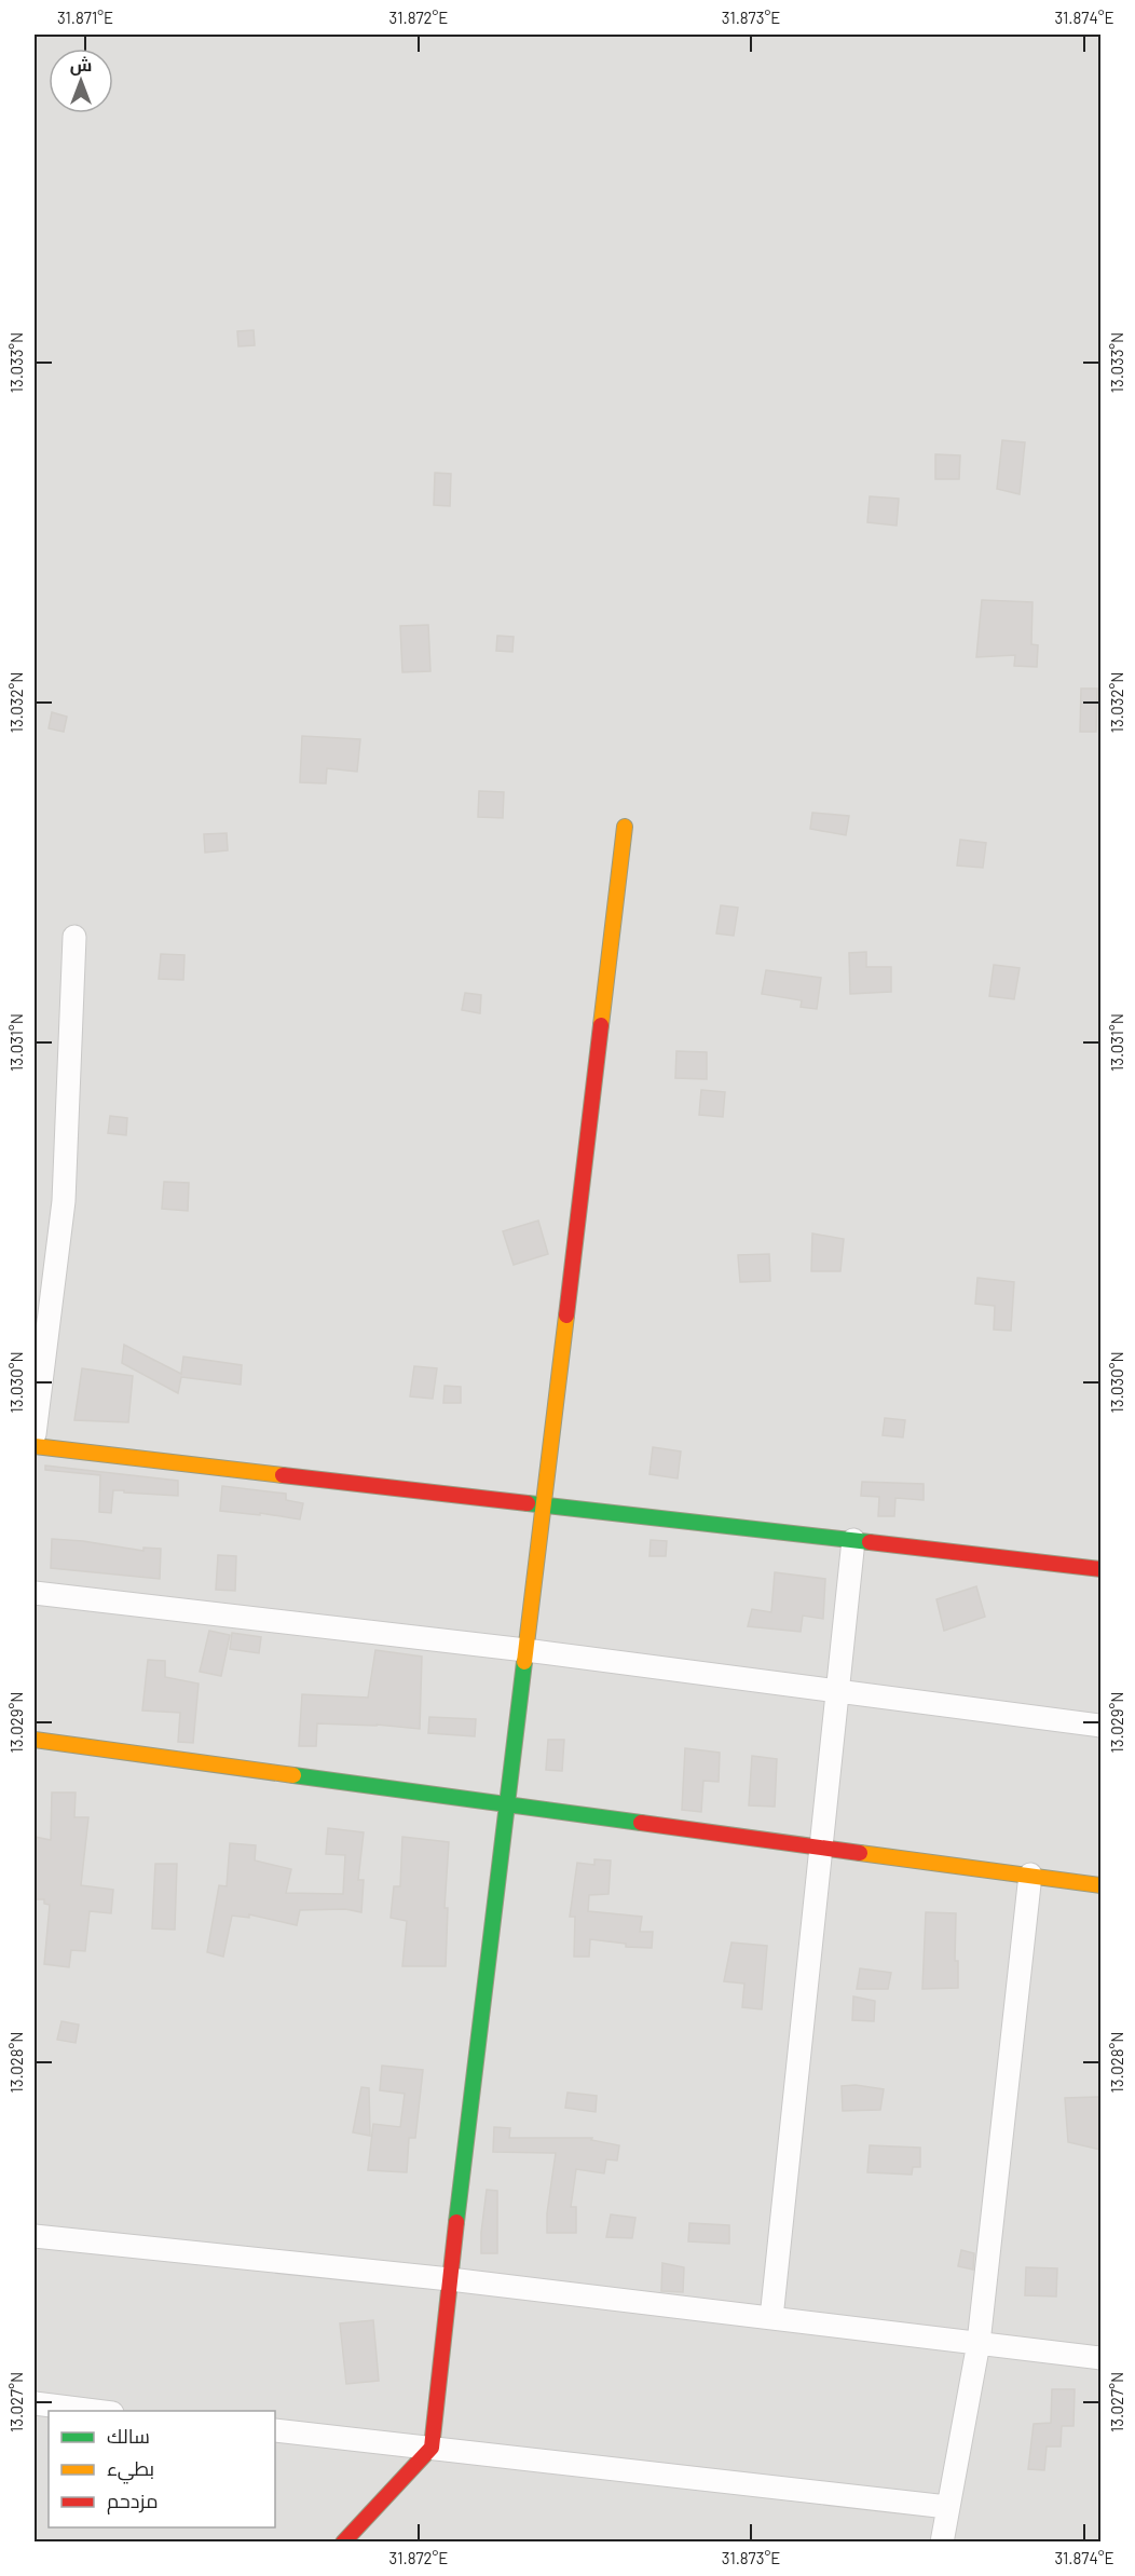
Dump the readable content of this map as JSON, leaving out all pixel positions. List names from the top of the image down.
{
  "legend": ["سالك", "بطيء", "مزدحم"],
  "north": "top",
  "coordinates": [
    "31.871°E",
    "31.872°E",
    "31.873°E",
    "31.874°E",
    "13.033°N",
    "13.032°N",
    "13.031°N",
    "13.030°N",
    "13.029°N",
    "13.028°N",
    "13.027°N"
  ]
}
